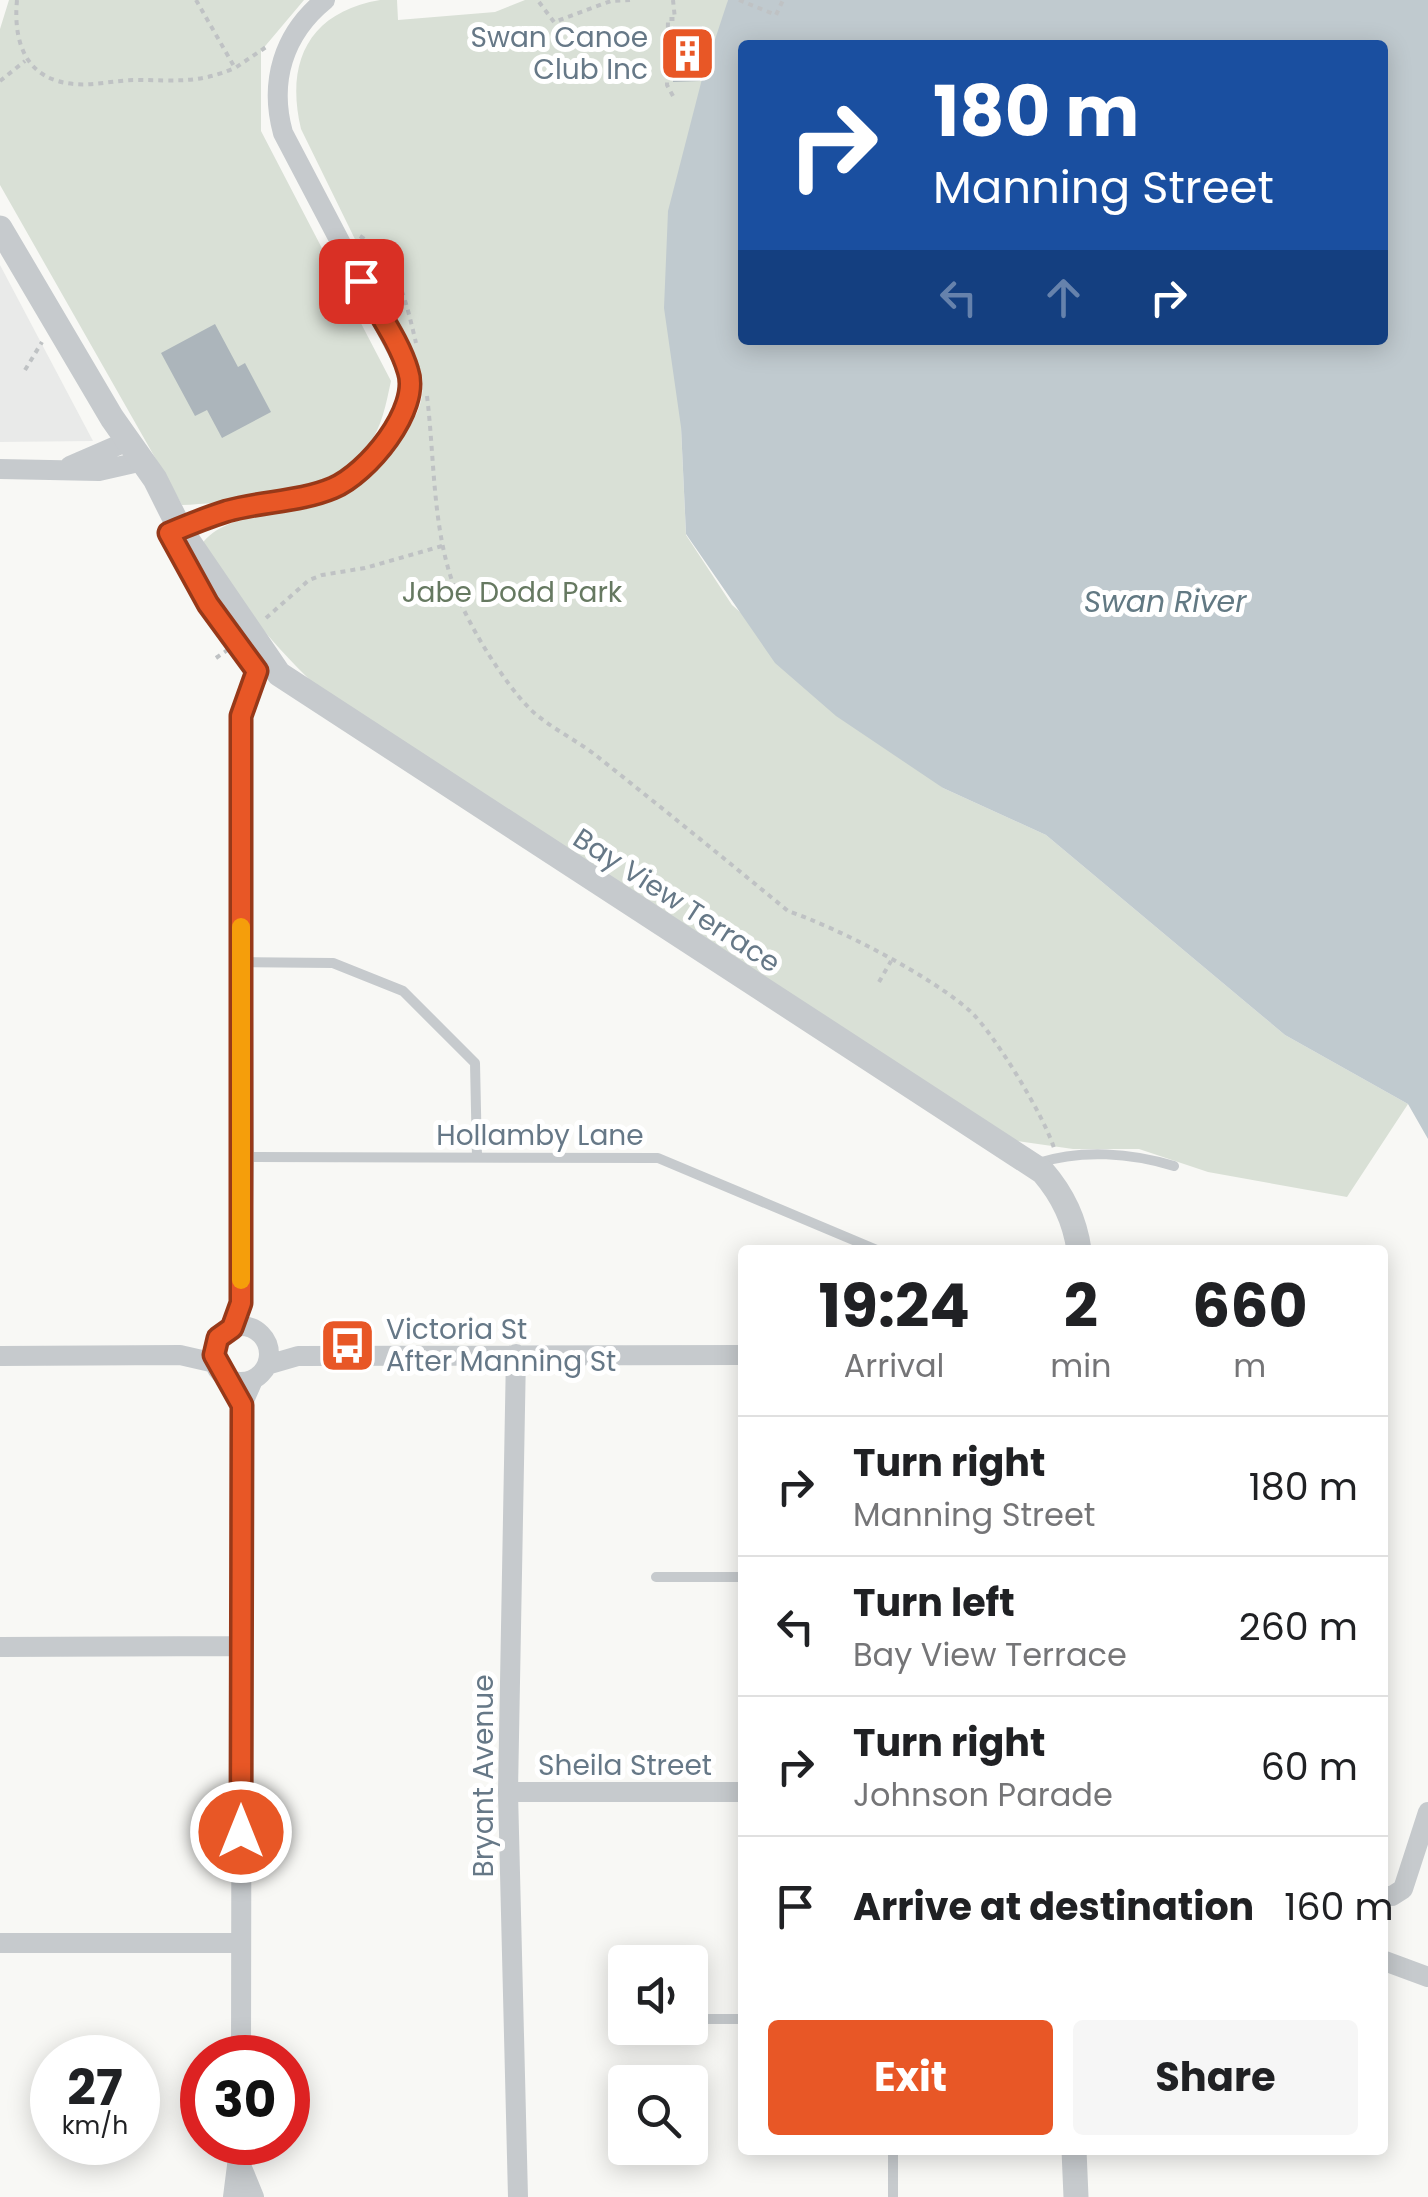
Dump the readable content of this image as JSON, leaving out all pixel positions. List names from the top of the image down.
{
  "streets": {
    "street": ["Bay View Terrace", "Sheila Street", "Bryant Avenue"],
    "lane": ["Hollamby Lane"]
  },
  "crossings": [
    ["Sheila Street", "Bryant Avenue"]
  ],
  "water": ["Swan River"],
  "parks": ["Jabe Dodd Park"],
  "places": {
    "building": ["Swan Canoe Club Inc"],
    "bus stop": ["Victoria St After Manning St"]
  },
  "page": {
    "turn": ["180 m", "Manning Street"],
    "eta": [
      "19:24",
      "Arrival",
      "2",
      "min",
      "660",
      "m"
    ],
    "list": [
      {
        "name": "Turn right",
        "note": "Manning Street",
        "value": "180 m"
      },
      {
        "name": "Turn left",
        "note": "Bay View Terrace",
        "value": "260 m"
      },
      {
        "name": "Turn right",
        "note": "Johnson Parade",
        "value": "60 m"
      },
      {
        "name": "Arrive at destination",
        "value": "160 m"
      }
    ],
    "buttons": ["Exit", "Share"],
    "speed": "27 km/h",
    "limit": "30"
  }
}
